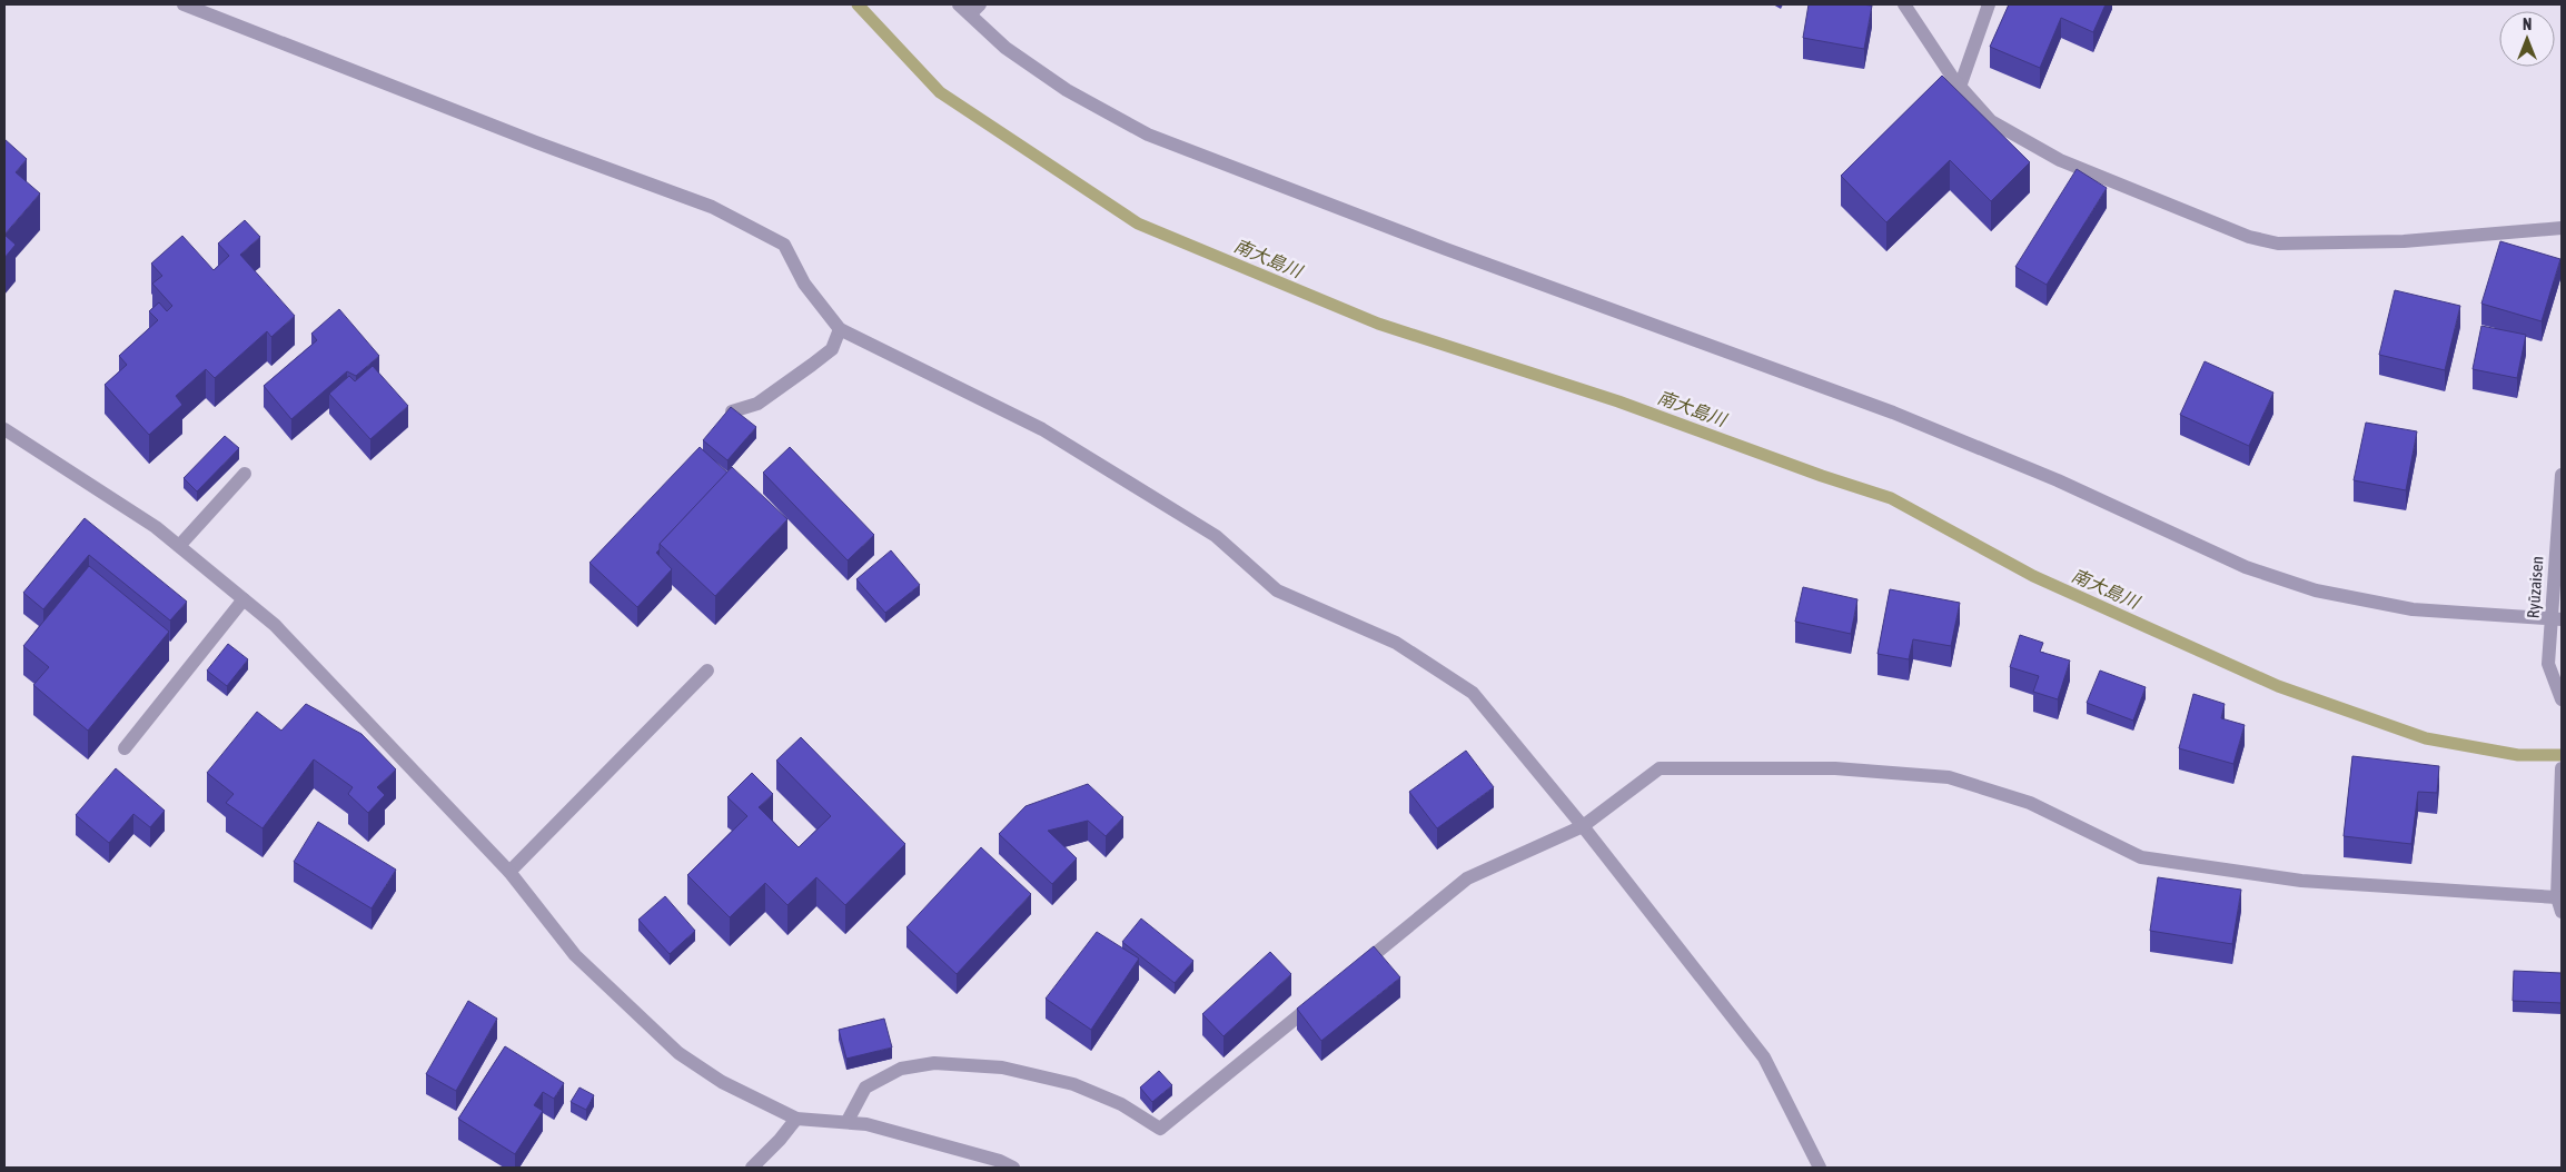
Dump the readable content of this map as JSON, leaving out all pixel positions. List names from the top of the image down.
{
  "streets": {
    "street": ["Ryūzaisen"]
  },
  "water": ["南大島川"],
  "north": "top"
}
